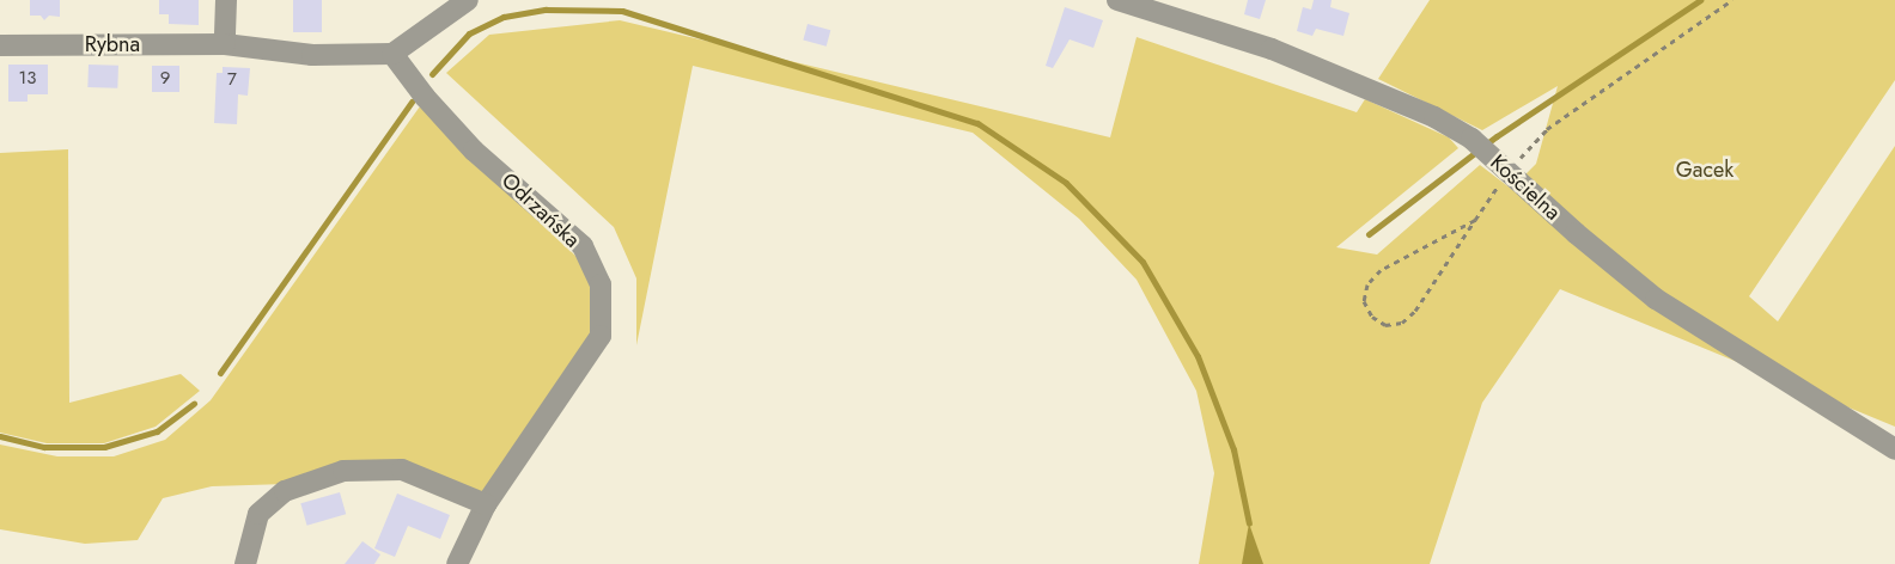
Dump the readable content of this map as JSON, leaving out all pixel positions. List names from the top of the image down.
{
  "streets": {
    "street": ["Rybna", "Kościelna", "Odrzańska"]
  },
  "crossings": [
    ["Rybna", "Odrzańska"]
  ],
  "parks": ["Gacek"],
  "house_numbers": ["13", "9", "7"]
}
